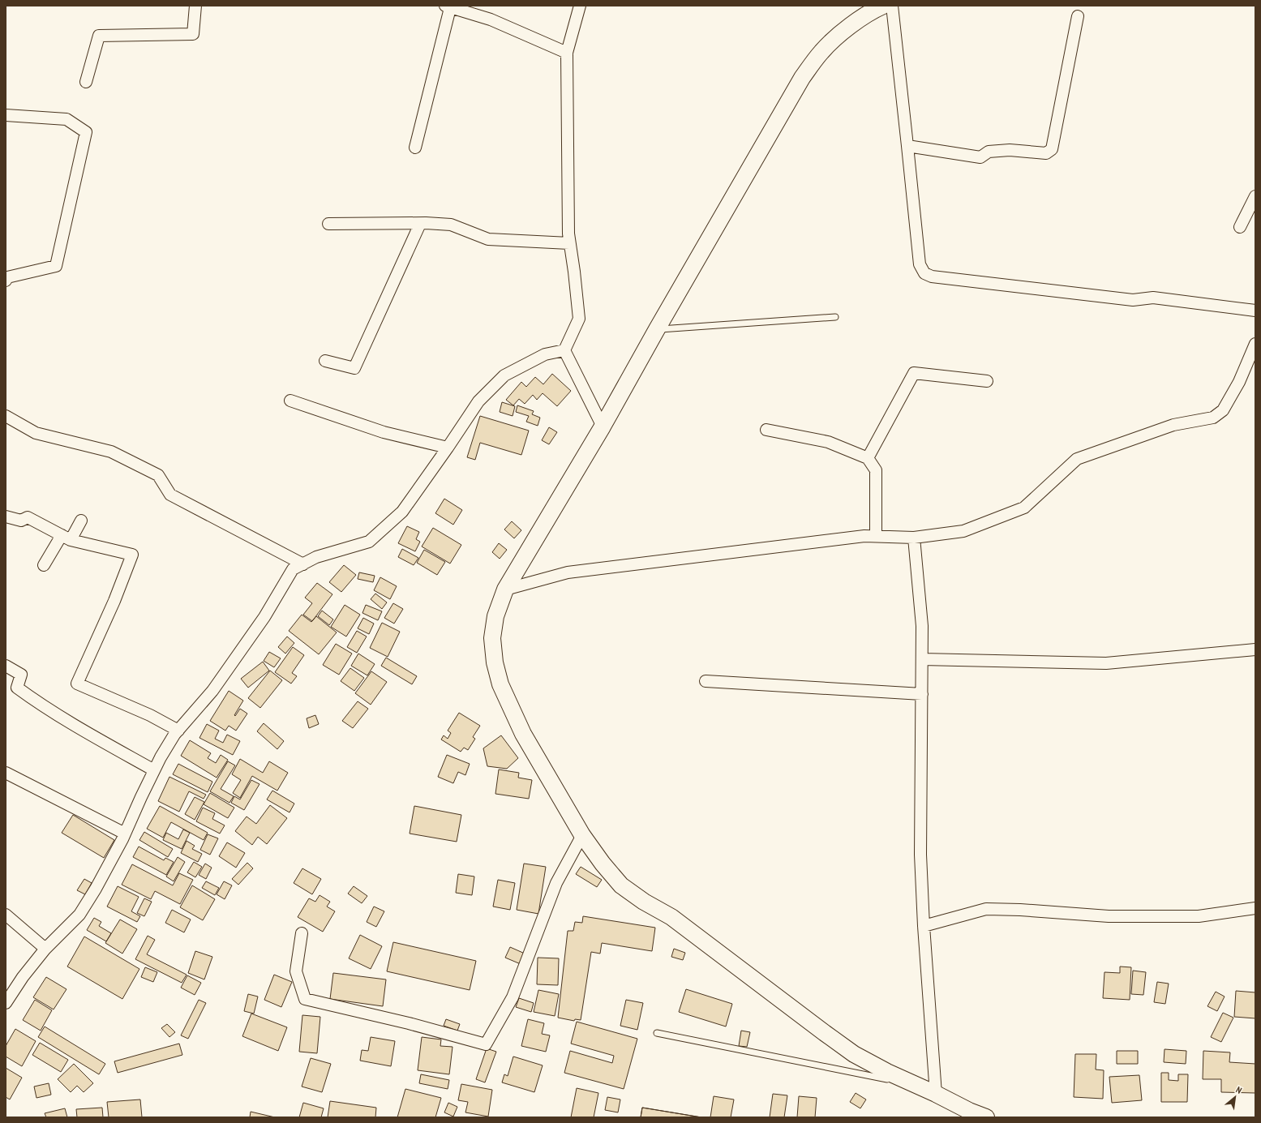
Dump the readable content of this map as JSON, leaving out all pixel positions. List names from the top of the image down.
{
  "north": "top right"
}
